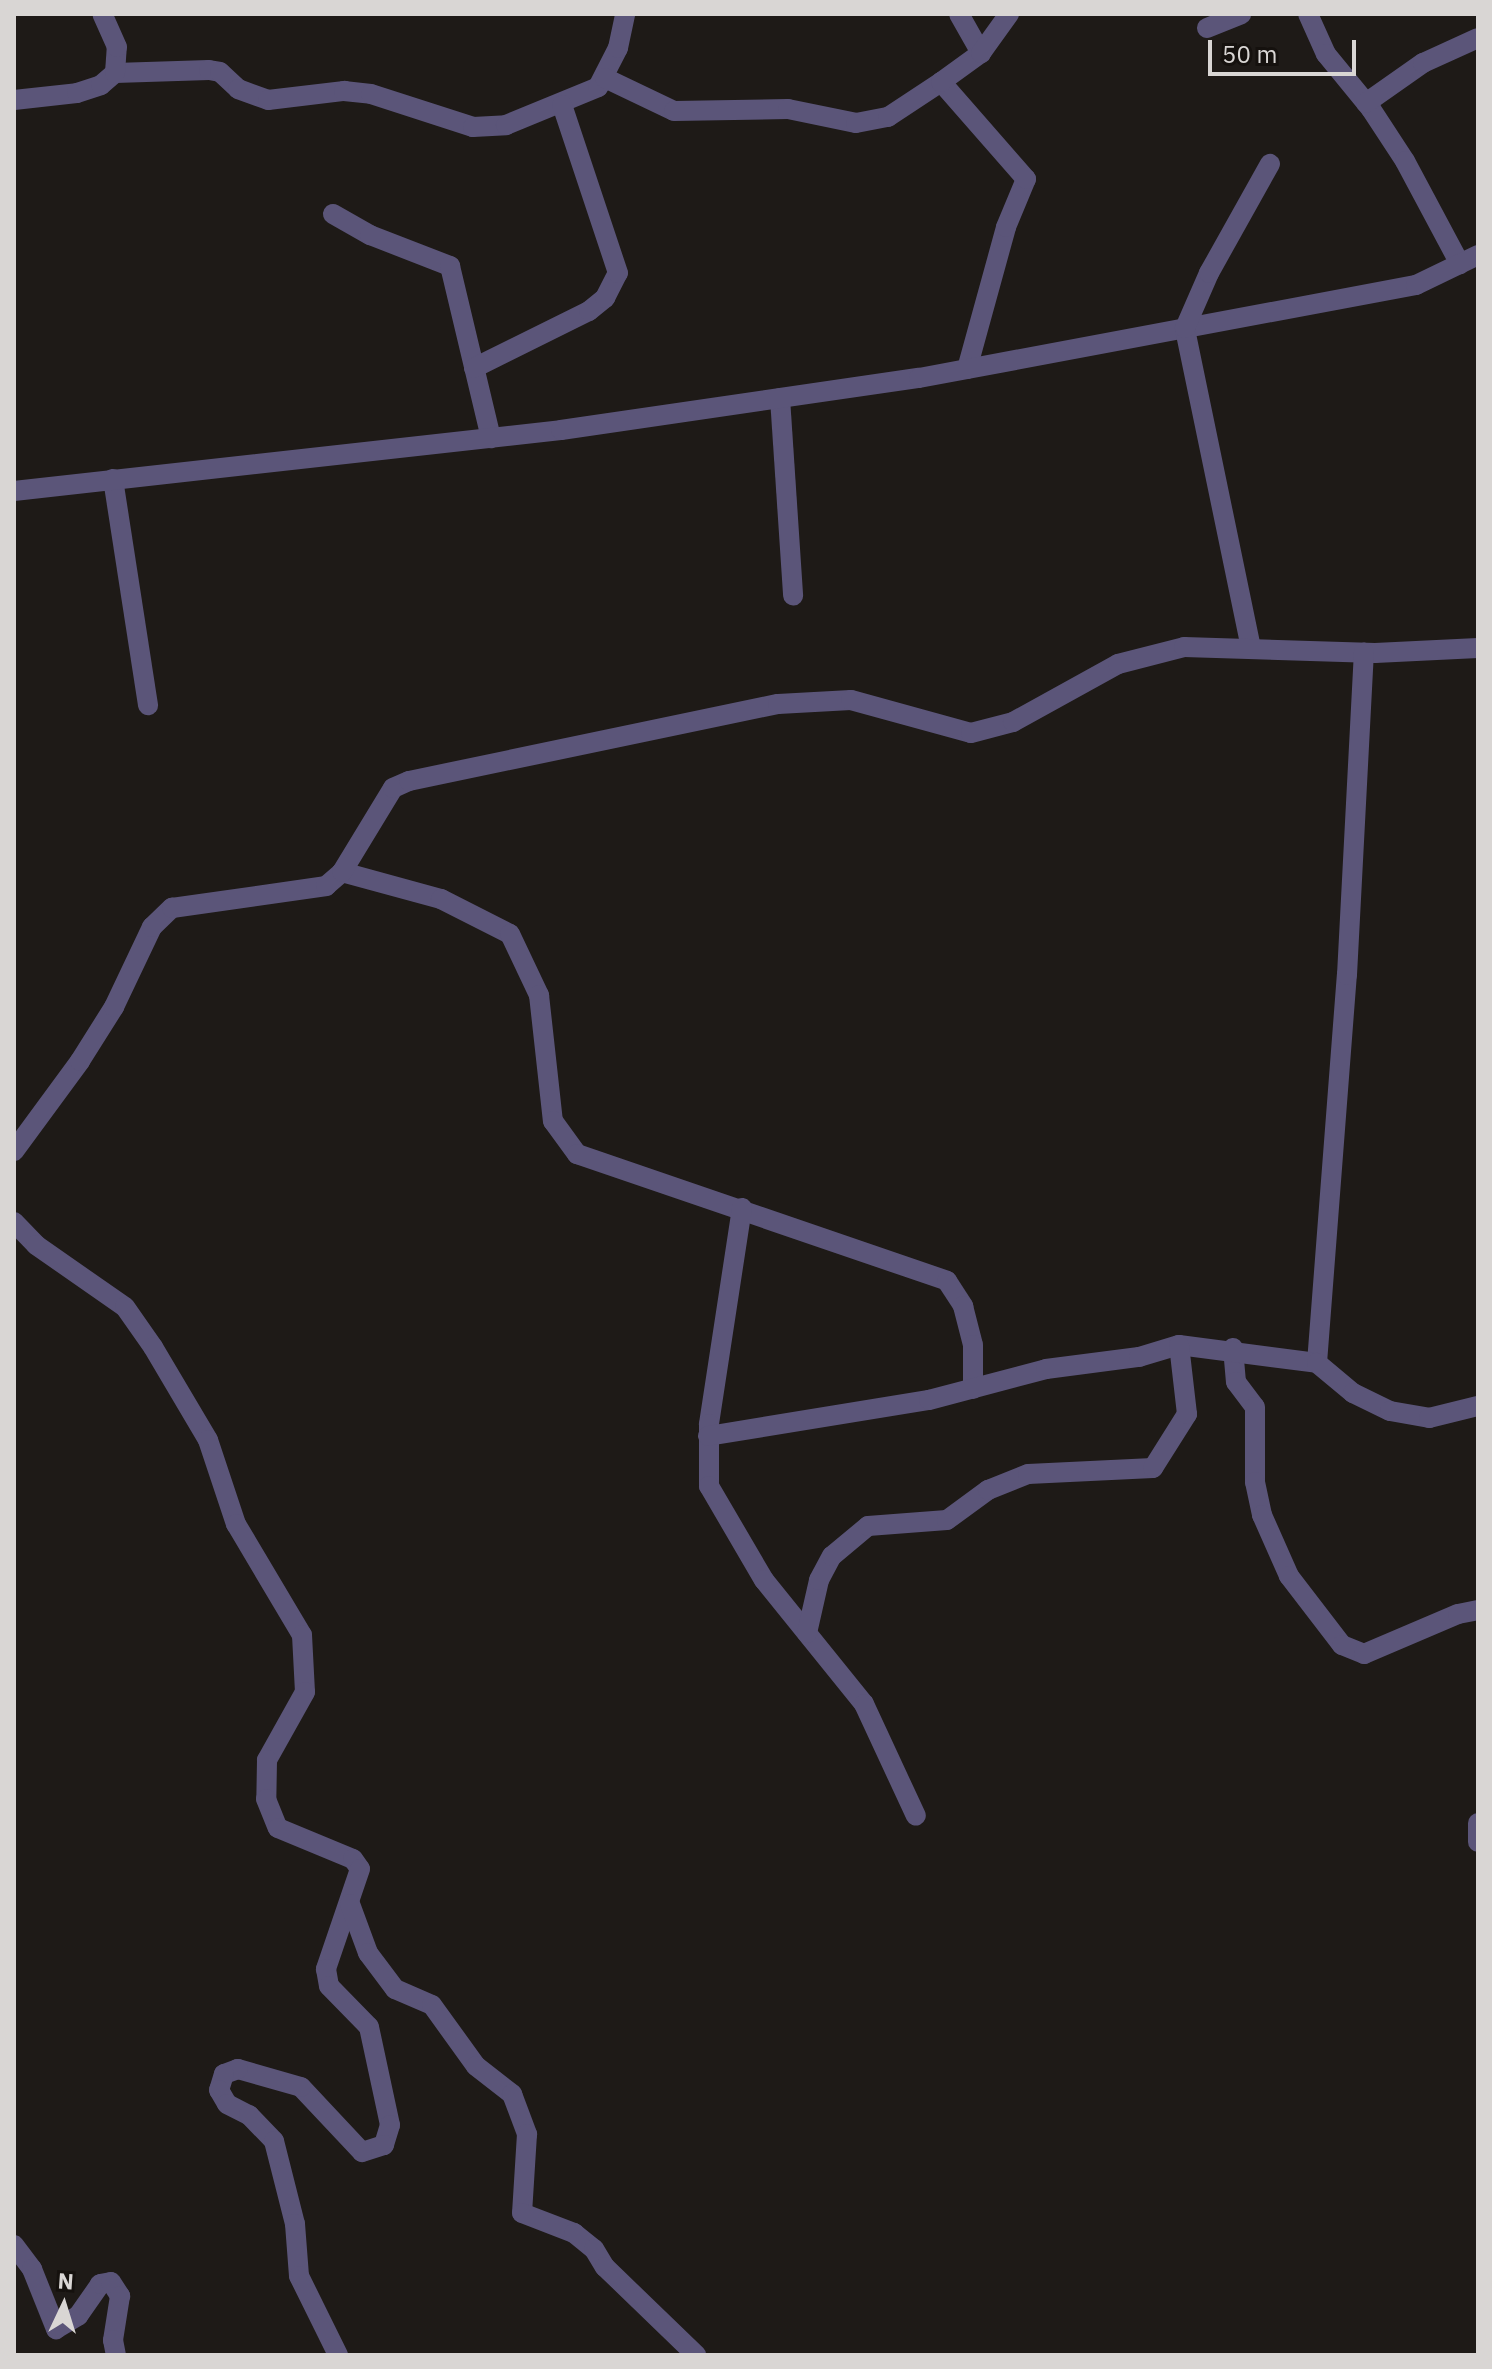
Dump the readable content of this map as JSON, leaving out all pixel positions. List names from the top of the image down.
{
  "scale_bar": "50 m",
  "north": "top"
}
